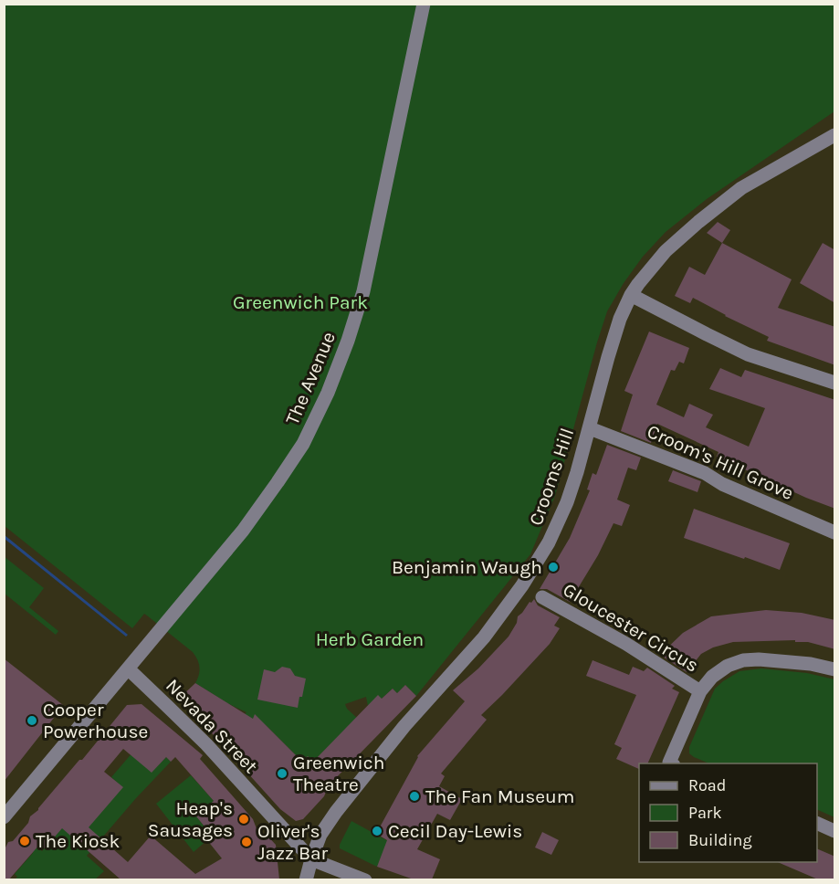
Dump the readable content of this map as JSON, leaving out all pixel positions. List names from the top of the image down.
{
  "streets": {
    "street": [
      "The Avenue",
      "Croom's Hill Grove",
      "Crooms Hill",
      "Gloucester Circus",
      "Nevada Street"
    ]
  },
  "crossings": [
    ["The Avenue", "Nevada Street"],
    ["Croom's Hill Grove", "Crooms Hill"],
    ["Crooms Hill", "Nevada Street"]
  ],
  "parks": ["Greenwich Park", "Herb Garden"],
  "places": [
    "Benjamin Waugh",
    "Cooper Powerhouse",
    "Greenwich Theatre",
    "The Fan Museum",
    "Heap's Sausages",
    "Cecil Day-Lewis",
    "The Kiosk",
    "Oliver's Jazz Bar"
  ],
  "legend": ["Road", "Park", "Building"]
}
